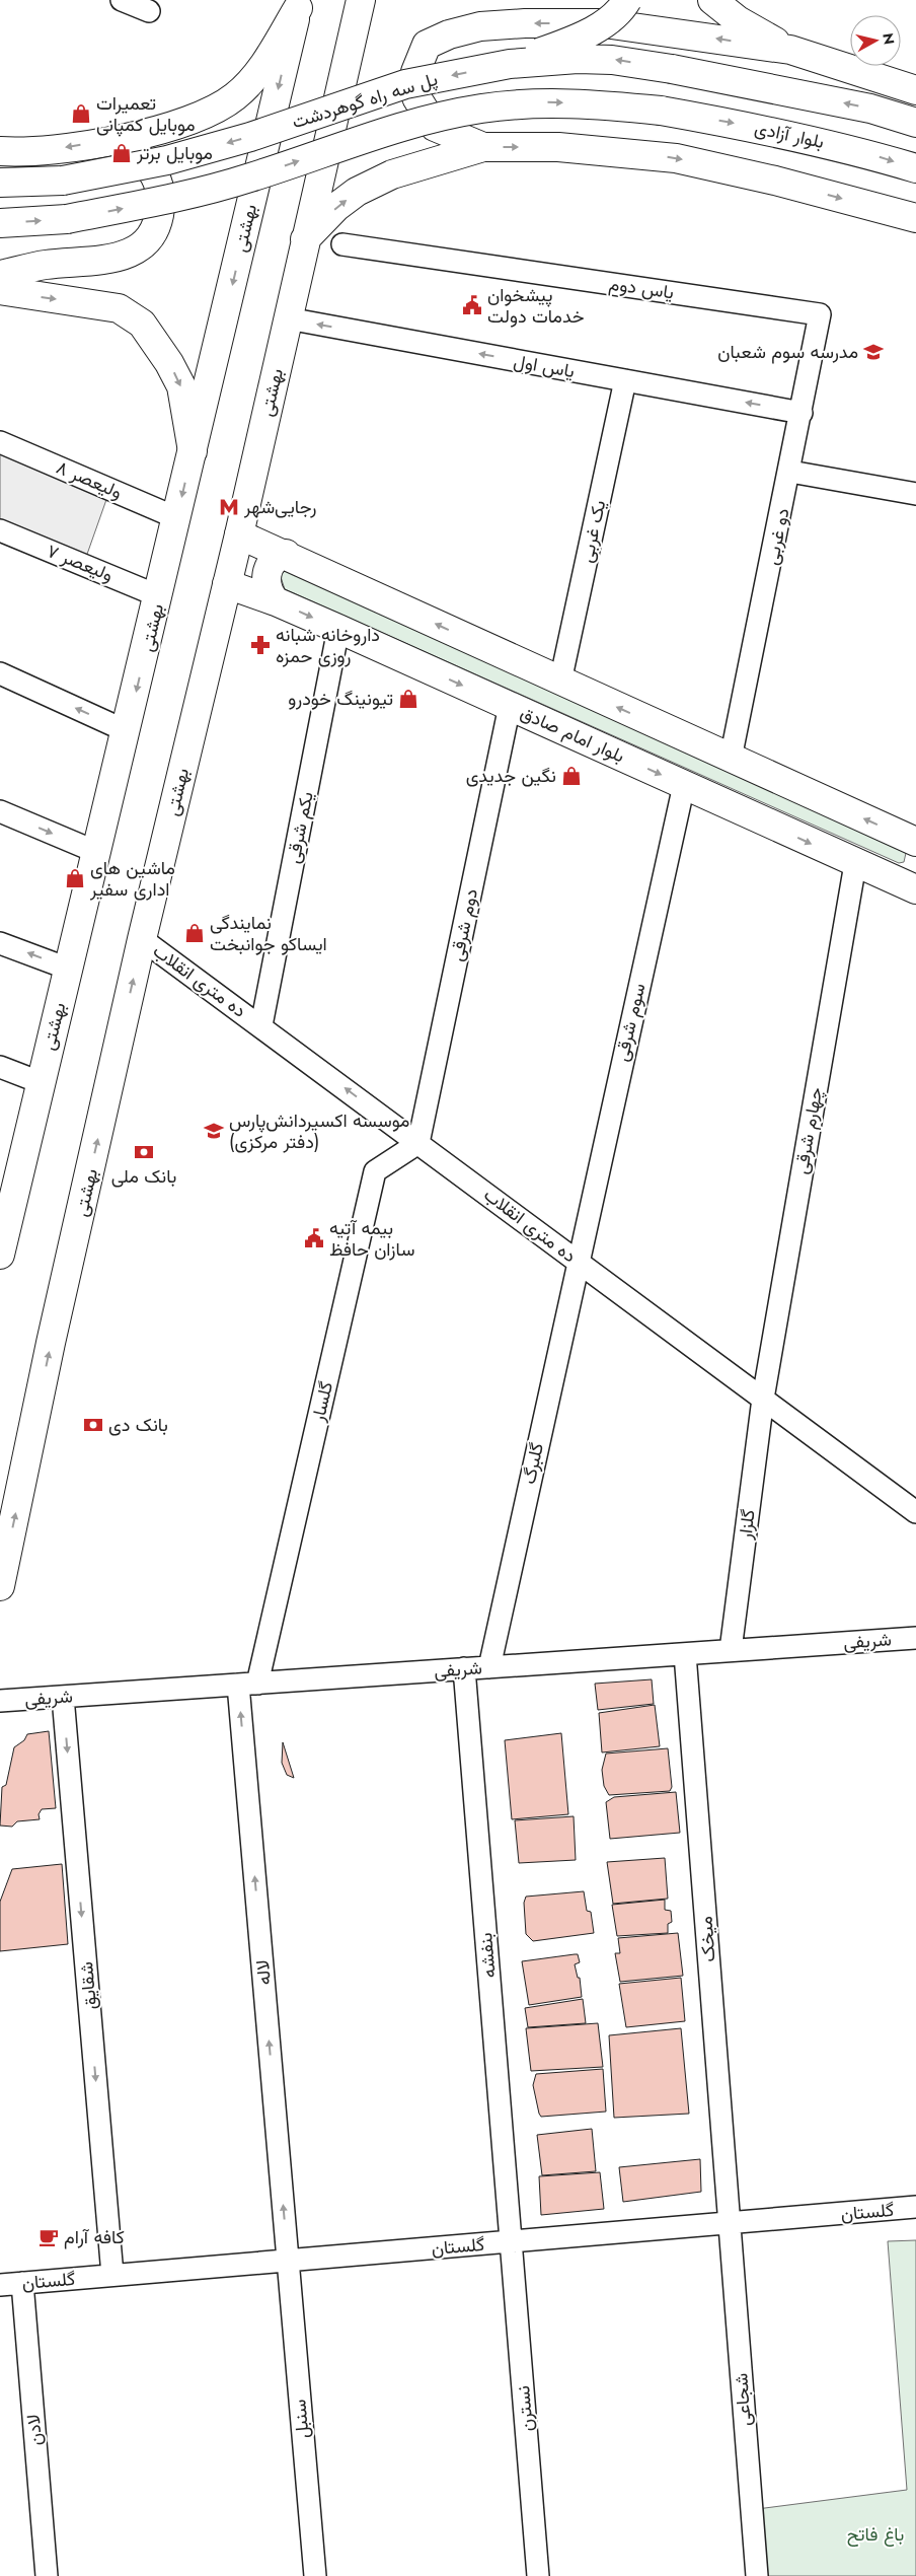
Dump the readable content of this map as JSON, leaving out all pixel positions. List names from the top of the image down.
{
  "streets": {
    "main road": [
      "پل سه راه گوهردشت",
      "بلوار آزادی",
      "بهشتی",
      "بهشتى",
      "بلوار امام صادق"
    ],
    "street": [
      "یاس دوم",
      "یاس اول",
      "ولیعصر ۸",
      "یک غربی",
      "دو غربی",
      "ولیعصر ۷",
      "یکم شرقی",
      "دوم شرقی",
      "ده متری انقلاب",
      "سوم شرقی",
      "چهارم شرقی",
      "گلسار",
      "گلبرگ",
      "گلزار",
      "شریفی",
      "میخک",
      "بنفشه",
      "لاله",
      "شقایق",
      "گلستان",
      "شجاعی",
      "نسترن",
      "سنبل",
      "لادن"
    ]
  },
  "crossings": [
    ["پل سه راه گوهردشت", "بلوار آزادی"],
    ["بهشتی", "ولیعصر ۸"],
    ["بهشتی", "ولیعصر ۷"],
    ["یاس دوم", "دو غربی"],
    ["یاس اول", "بهشتى"],
    ["یاس اول", "یک غربی"],
    ["یاس اول", "دو غربی"],
    ["بهشتى", "بلوار امام صادق"],
    ["بهشتى", "ده متری انقلاب"],
    ["بلوار امام صادق", "یکم شرقی"],
    ["بلوار امام صادق", "دوم شرقی"],
    ["بلوار امام صادق", "سوم شرقی"],
    ["بلوار امام صادق", "چهارم شرقی"],
    ["یکم شرقی", "ده متری انقلاب"],
    ["دوم شرقی", "ده متری انقلاب"],
    ["دوم شرقی", "گلسار"],
    ["ده متری انقلاب", "سوم شرقی"],
    ["ده متری انقلاب", "چهارم شرقی"],
    ["ده متری انقلاب", "گلسار"],
    ["ده متری انقلاب", "گلبرگ"],
    ["ده متری انقلاب", "گلزار"],
    ["سوم شرقی", "گلبرگ"],
    ["چهارم شرقی", "گلزار"],
    ["گلسار", "شریفی"],
    ["گلسار", "لاله"],
    ["گلبرگ", "شریفی"],
    ["گلزار", "شریفی"],
    ["شریفی", "میخک"],
    ["شریفی", "بنفشه"],
    ["شریفی", "لاله"],
    ["شریفی", "شقایق"],
    ["میخک", "گلستان"],
    ["میخک", "شجاعی"],
    ["بنفشه", "گلستان"],
    ["بنفشه", "نسترن"],
    ["لاله", "گلستان"],
    ["لاله", "سنبل"],
    ["شقایق", "گلستان"],
    ["گلستان", "شجاعی"],
    ["گلستان", "نسترن"],
    ["گلستان", "سنبل"],
    ["گلستان", "لادن"]
  ],
  "one_way": [
    "بهشتی",
    "یاس اول",
    "بهشتى",
    "لاله",
    "شقایق"
  ],
  "parks": ["باغ فاتح"],
  "places": {
    "shop": [
      "تعمیرات موبایل کمپانی",
      "موبایل برتر",
      "تیونینگ خودرو",
      "نگین جدیدی",
      "ماشین های اداری سفیر",
      "نمایندگی ایساکو جوانبخت"
    ],
    "public building": ["پیشخوان خدمات دولت", "بیمه آتیه سازان حافظ"],
    "school or university": ["مدرسه سوم شعبان", "موسسه اکسیردانش‌پارس (دفتر مرکزی)"],
    "metro station": ["رجایی‌شهر"],
    "pharmacy": ["داروخانه شبانه روزی حمزه"],
    "bank": ["بانک ملی", "بانک دی"],
    "cafe": ["کافه آرام"]
  },
  "north": "right"
}
